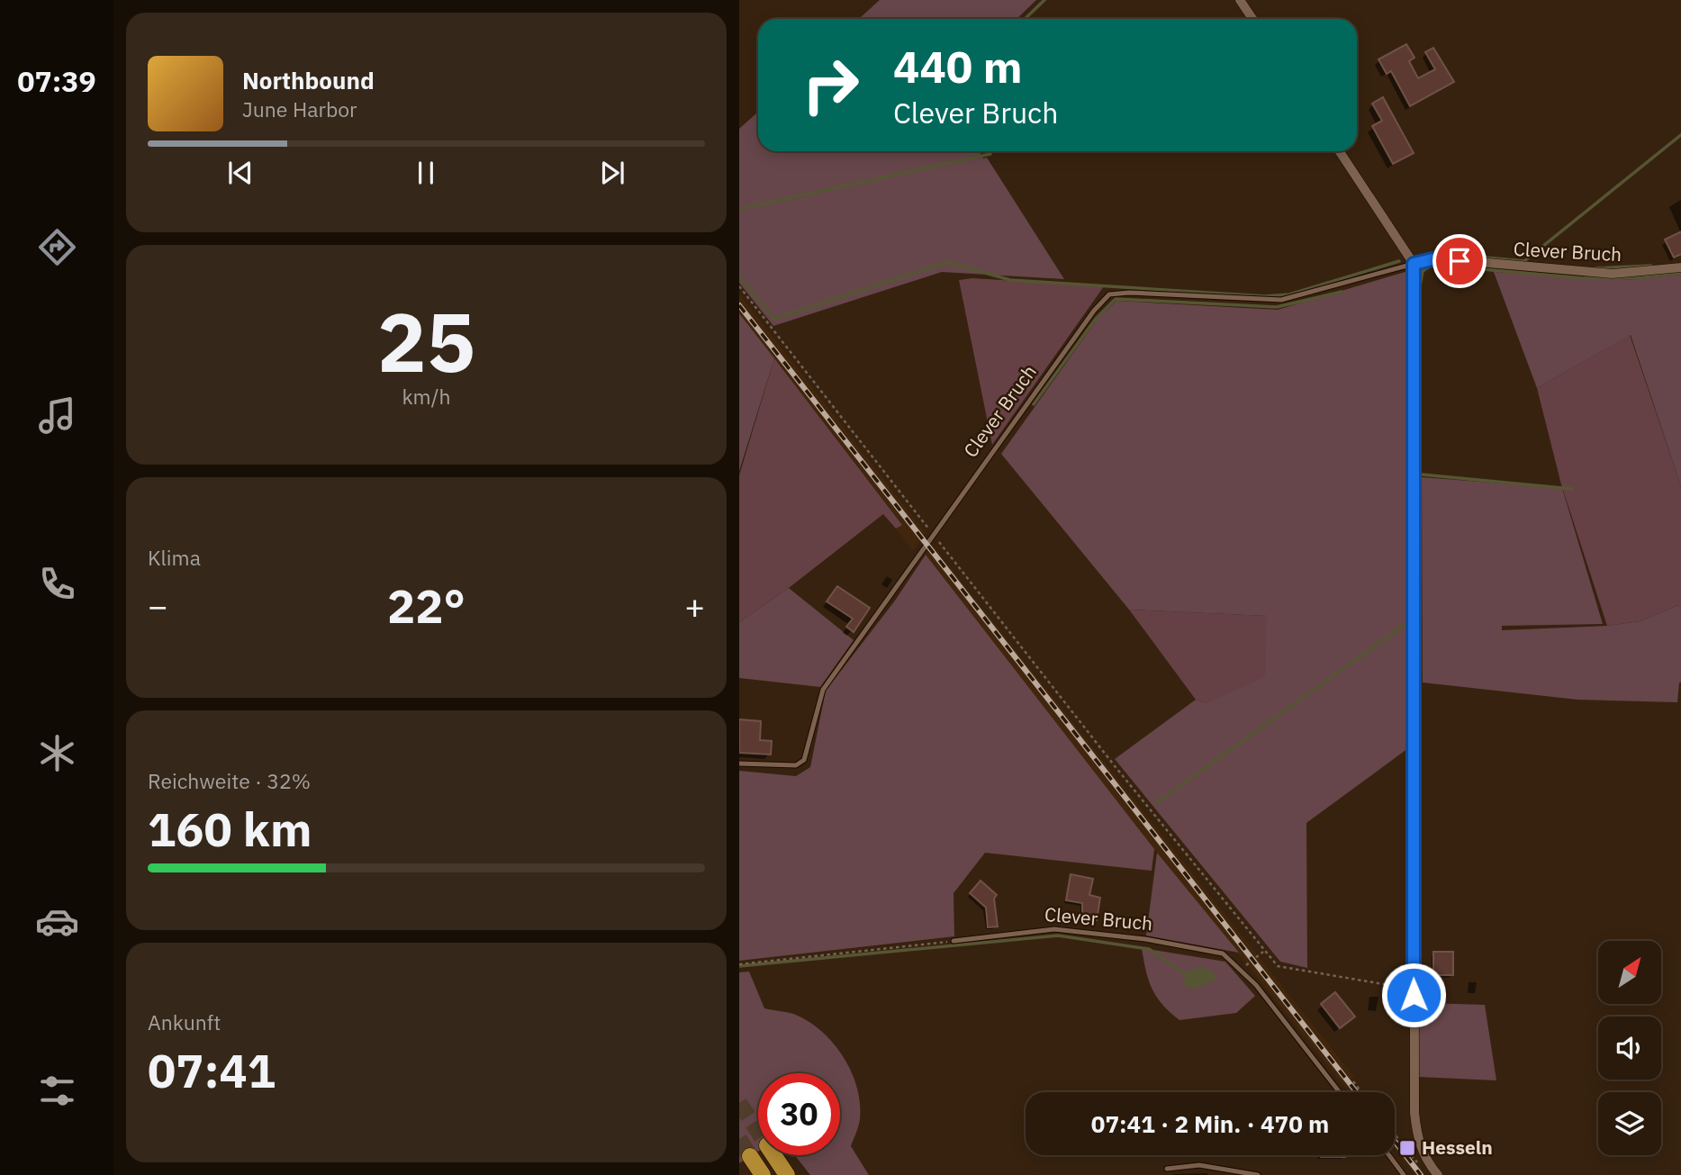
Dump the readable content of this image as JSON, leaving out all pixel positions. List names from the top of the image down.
{
  "streets": {
    "street": ["Clever Bruch"]
  },
  "places": {
    "transit": ["Hesseln"]
  },
  "north": "top right",
  "page": {
    "tabs": "07:39",
    "turn": ["440 m", "Clever Bruch"],
    "song": ["Northbound", "June Harbor"],
    "tile": [
      ["25", "km/h"],
      "Klima",
      ["Reichweite · 32%", "160 km"],
      ["Ankunft", "07:41"]
    ],
    "heat": ["−", "22°", "+"],
    "limit": "30",
    "trip": "07:41 · 2 Min. · 470 m"
  }
}
